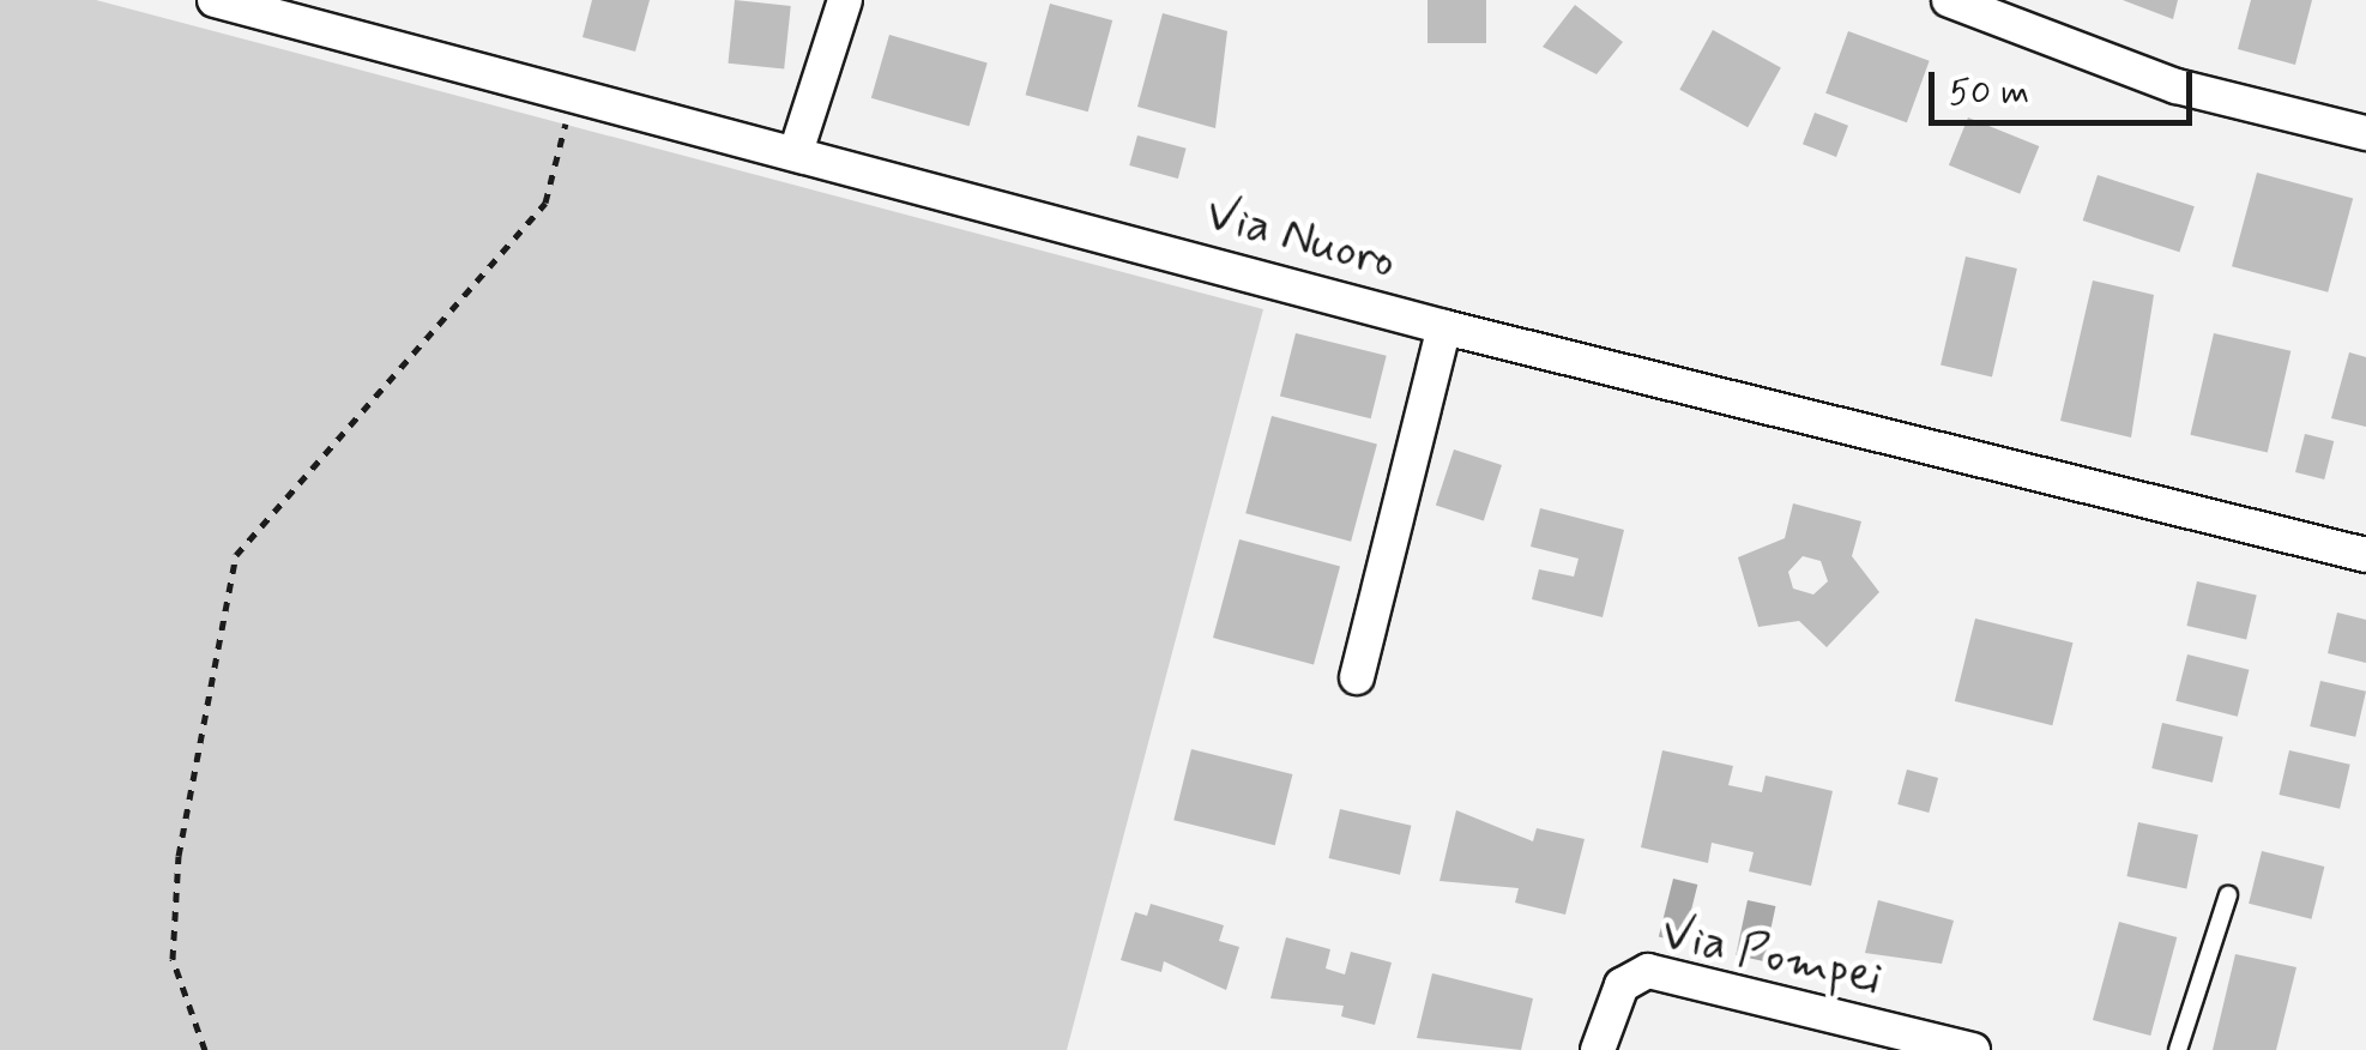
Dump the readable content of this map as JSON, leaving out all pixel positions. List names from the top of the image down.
{
  "streets": {
    "street": ["Via Nuoro", "Via Pompei"]
  },
  "scale_bar": "50 m"
}
